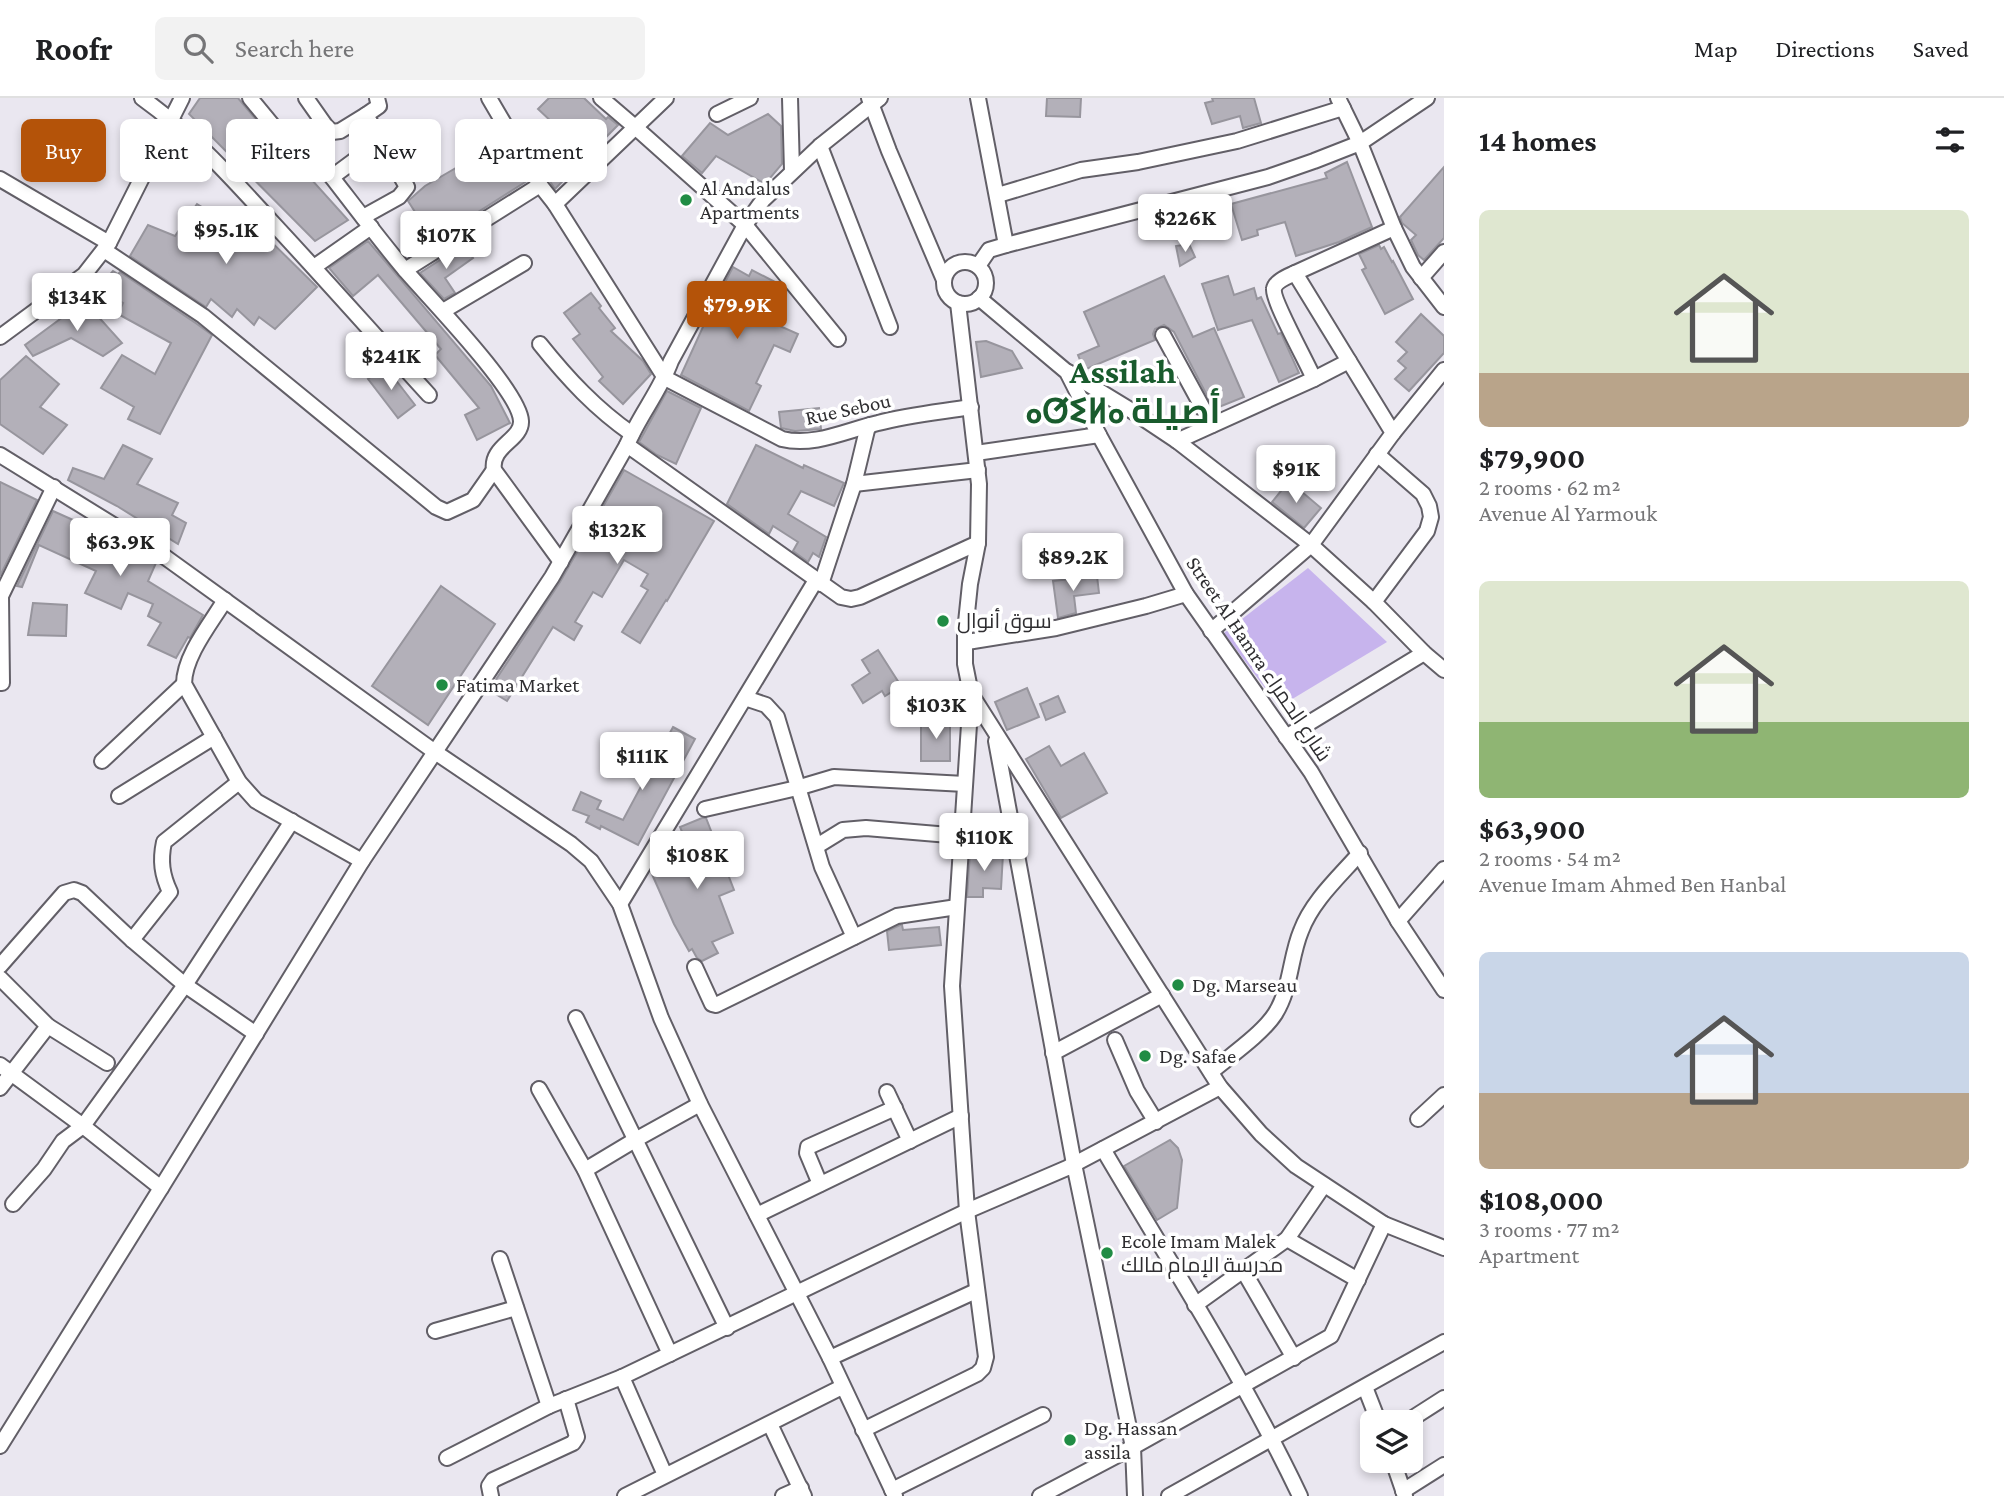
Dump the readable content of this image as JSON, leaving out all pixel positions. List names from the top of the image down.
{
  "streets": {
    "street": ["Rue Sebou", "Street Al Hamra شارع الحمراء"]
  },
  "districts": ["Assilah ⴰⵚⵉⵍⴰ أصيلة"],
  "places": [
    "Al Andalus Apartments",
    "سوق أنوال",
    "Fatima Market",
    "Dg. Marseau",
    "Dg. Safae",
    "Ecole Imam Malek مدرسة الإمام مالك",
    "Dg. Hassan assila"
  ],
  "page": {
    "header": "Roofr",
    "search": "Search here",
    "nav": ["Map", "Directions", "Saved"],
    "heading": "14 homes",
    "chip": [
      "Buy",
      "Rent",
      "Filters",
      "New",
      "Apartment"
    ],
    "list": [
      {
        "name": "$79,900",
        "note": "2 rooms · 62 m² · Avenue Al Yarmouk"
      },
      {
        "name": "$63,900",
        "note": "2 rooms · 54 m² · Avenue Imam Ahmed Ben Hanbal"
      },
      {
        "name": "$108,000",
        "note": "3 rooms · 77 m² · Apartment"
      }
    ],
    "price": [
      "$226K",
      "$95.1K",
      "$107K",
      "$134K",
      "$79.9K",
      "$241K",
      "$91K",
      "$132K",
      "$63.9K",
      "$89.2K",
      "$103K",
      "$111K",
      "$110K",
      "$108K"
    ]
  }
}
